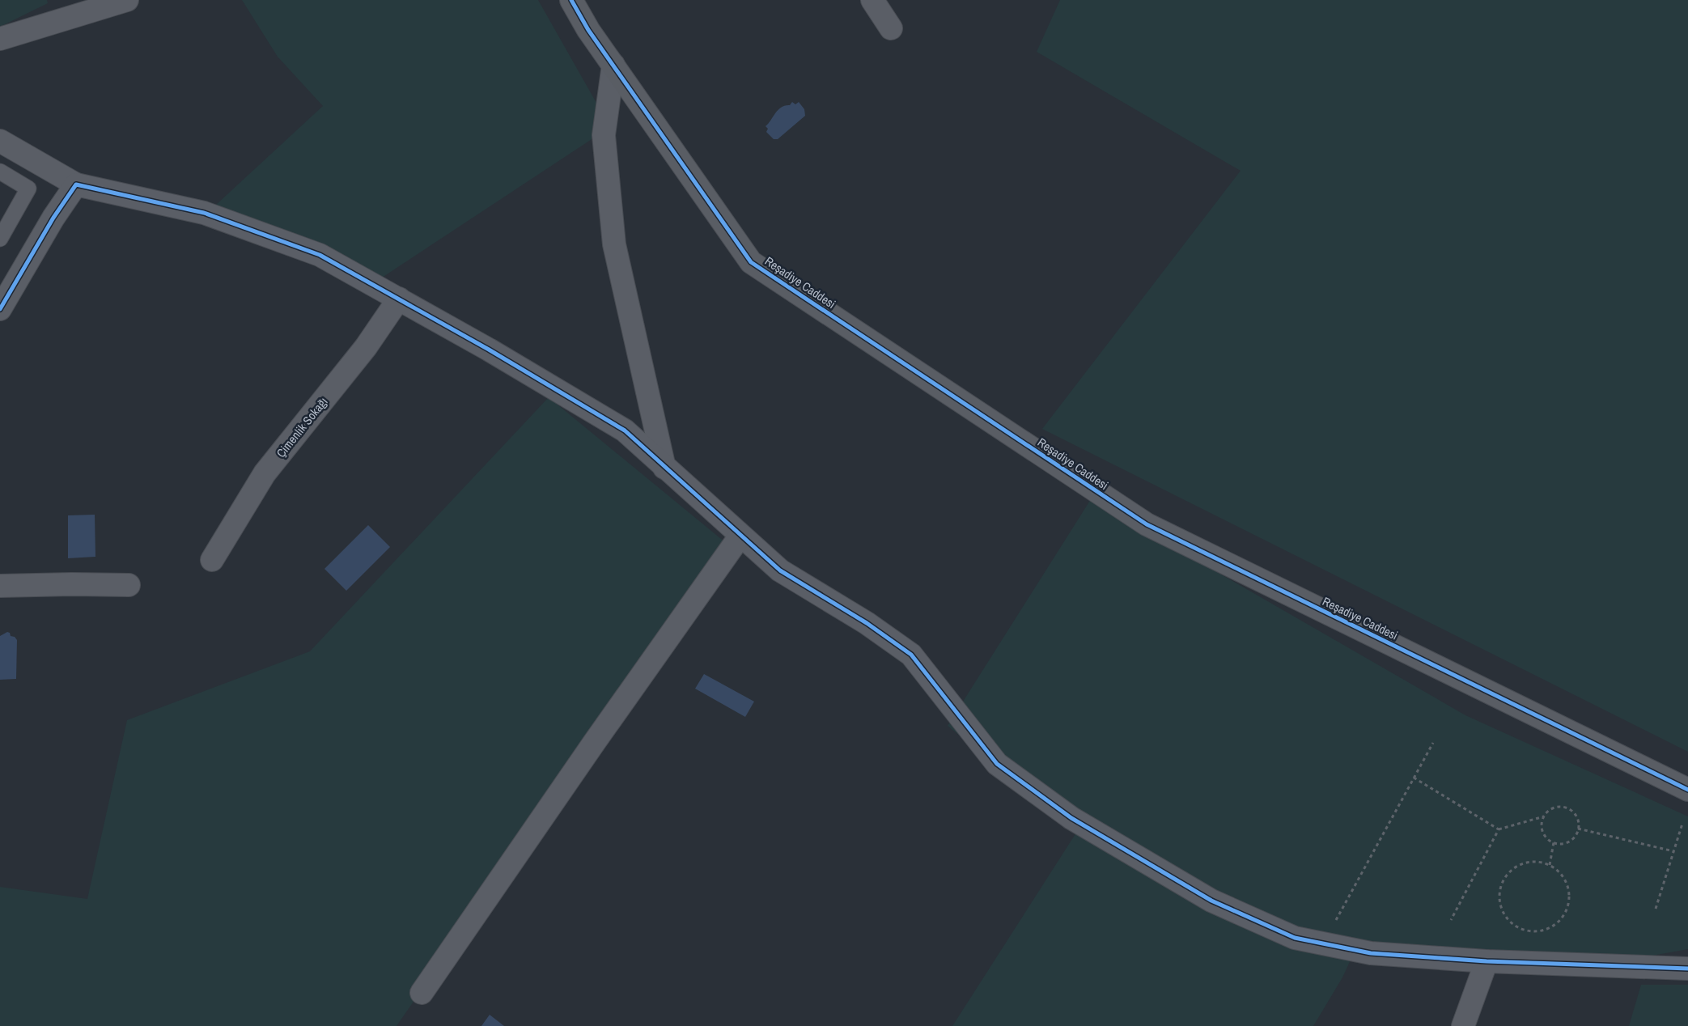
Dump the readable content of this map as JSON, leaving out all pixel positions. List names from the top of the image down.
{
  "streets": {
    "street": ["Reşadiye Caddesi", "Çimenlik Sokağı"]
  }
}
